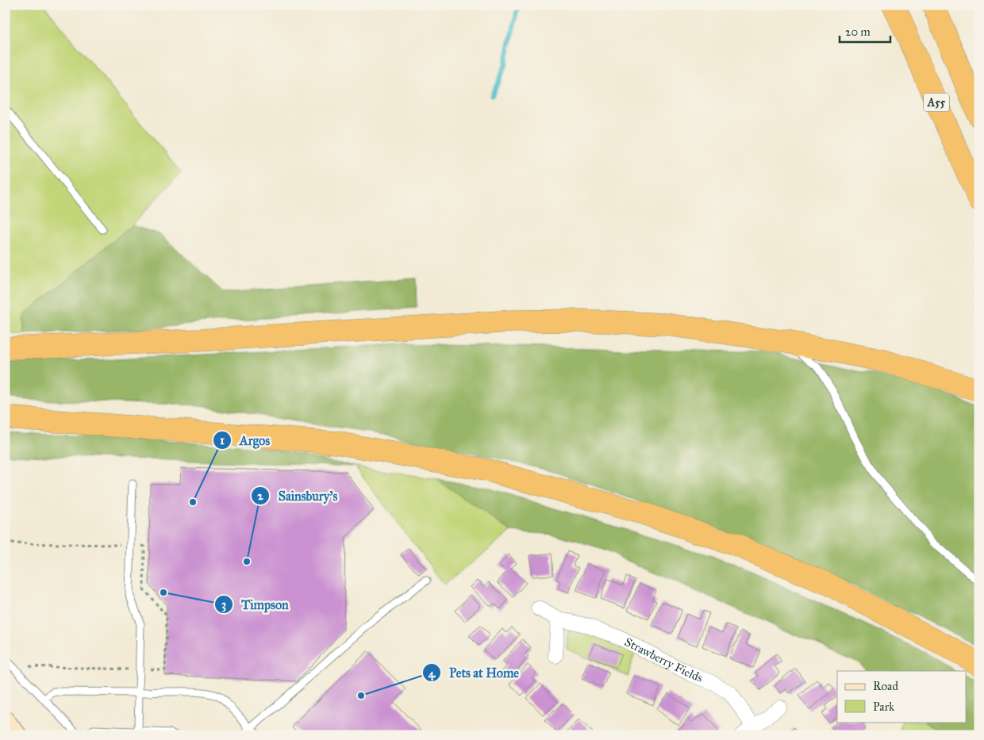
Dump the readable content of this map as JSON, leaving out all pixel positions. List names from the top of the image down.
{
  "streets": {
    "highway": ["A55"],
    "street": ["Strawberry Fields"]
  },
  "places": [
    "Argos",
    "Sainsbury's",
    "Timpson",
    "Pets at Home"
  ],
  "legend": ["Road", "Park"],
  "scale_bar": "20 m"
}
